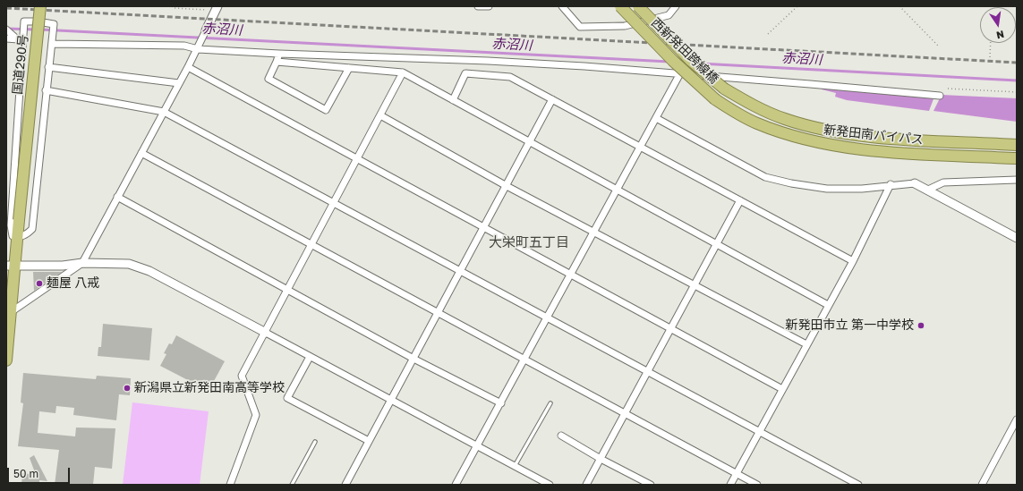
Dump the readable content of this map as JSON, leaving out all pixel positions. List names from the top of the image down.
{
  "streets": {
    "highway": ["西新発田跨線橋", "国道290号", "新発田南バイパス"]
  },
  "crossings": [
    ["西新発田跨線橋", "新発田南バイパス"]
  ],
  "districts": ["大栄町五丁目"],
  "water": ["赤沼川"],
  "places": ["麺屋 八戒", "新発田市立 第一中学校", "新潟県立新発田南高等学校"],
  "scale_bar": "50 m",
  "north": "bottom"
}
